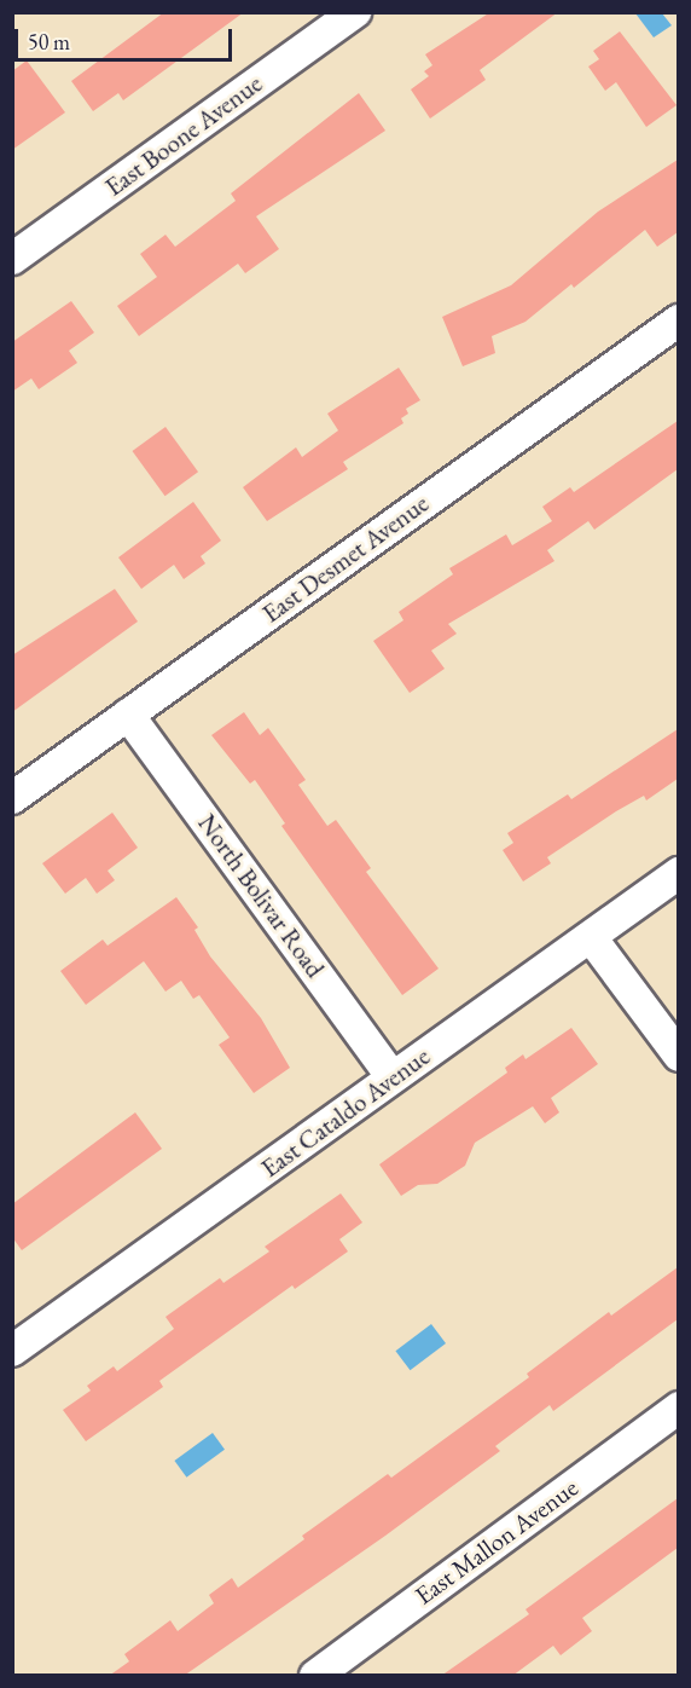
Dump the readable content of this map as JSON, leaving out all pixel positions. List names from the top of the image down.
{
  "streets": {
    "street": [
      "East Boone Avenue",
      "East Desmet Avenue",
      "North Bolivar Road",
      "East Cataldo Avenue",
      "East Mallon Avenue"
    ]
  },
  "crossings": [
    ["East Desmet Avenue", "North Bolivar Road"],
    ["North Bolivar Road", "East Cataldo Avenue"]
  ],
  "scale_bar": "50 m"
}
